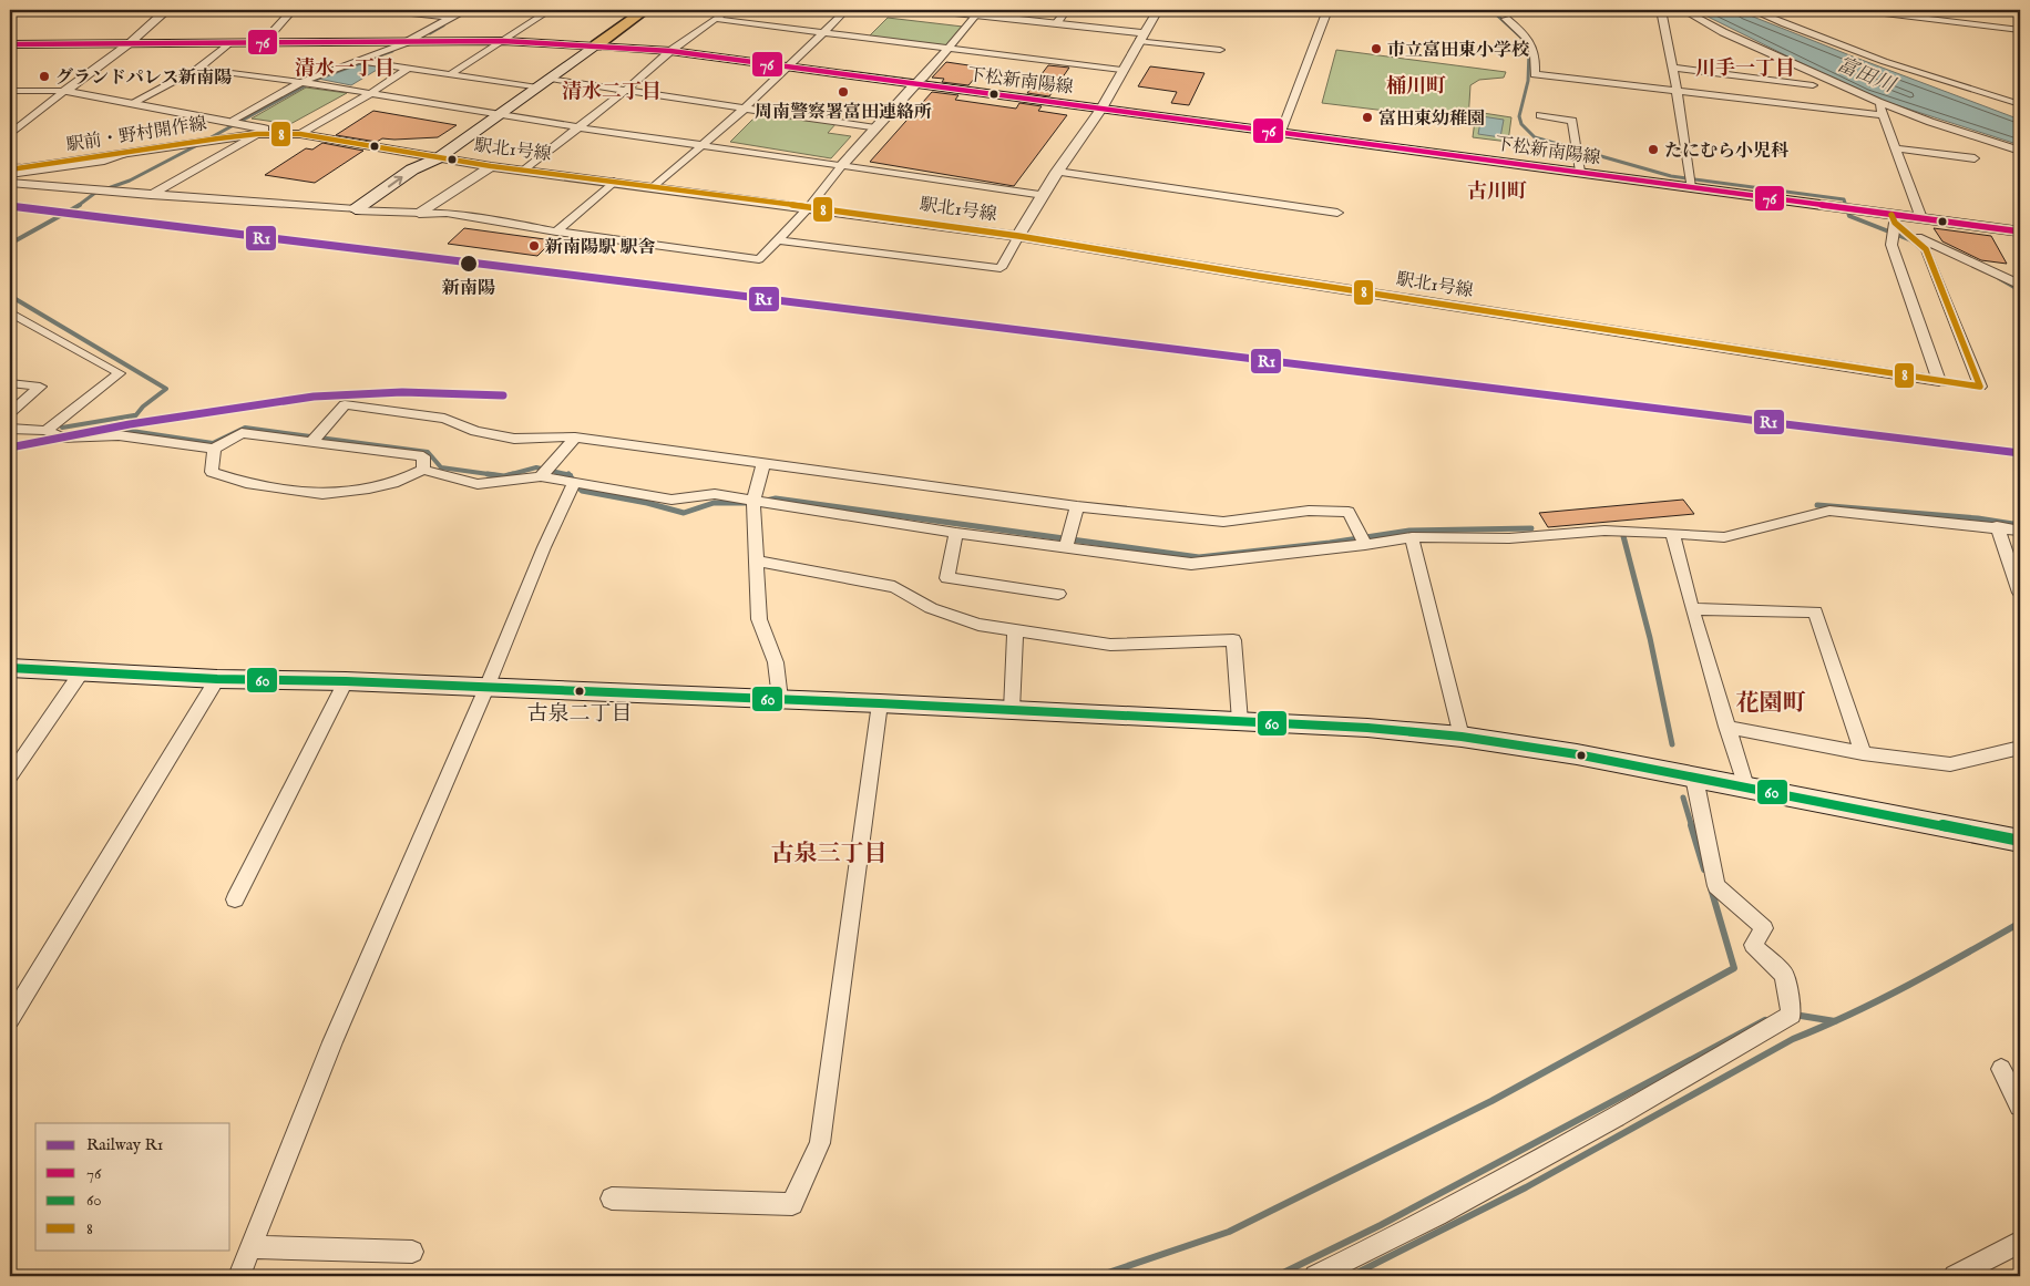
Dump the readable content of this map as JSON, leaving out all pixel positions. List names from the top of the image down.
{
  "streets": {
    "main road": ["下松新南陽線"],
    "street": ["駅前・野村開作線", "駅北1号線"]
  },
  "crossings": [
    ["駅前・野村開作線", "駅北1号線"]
  ],
  "districts": [
    "清水一丁目",
    "川手一丁目",
    "桶川町",
    "清水二丁目",
    "古川町",
    "花園町",
    "古泉三丁目"
  ],
  "water": ["富田川"],
  "places": [
    "市立富田東小学校",
    "グランドパレス新南陽",
    "周南警察署富田連絡所",
    "富田東幼稚園",
    "たにむら小児科",
    "新南陽駅 駅舎",
    "新南陽",
    "古泉二丁目"
  ],
  "lines": [
    "transit line 76",
    "transit line 8",
    "rail line R1",
    "transit line 60"
  ],
  "legend": [
    "Railway R1",
    "76",
    "60",
    "8"
  ]
}
